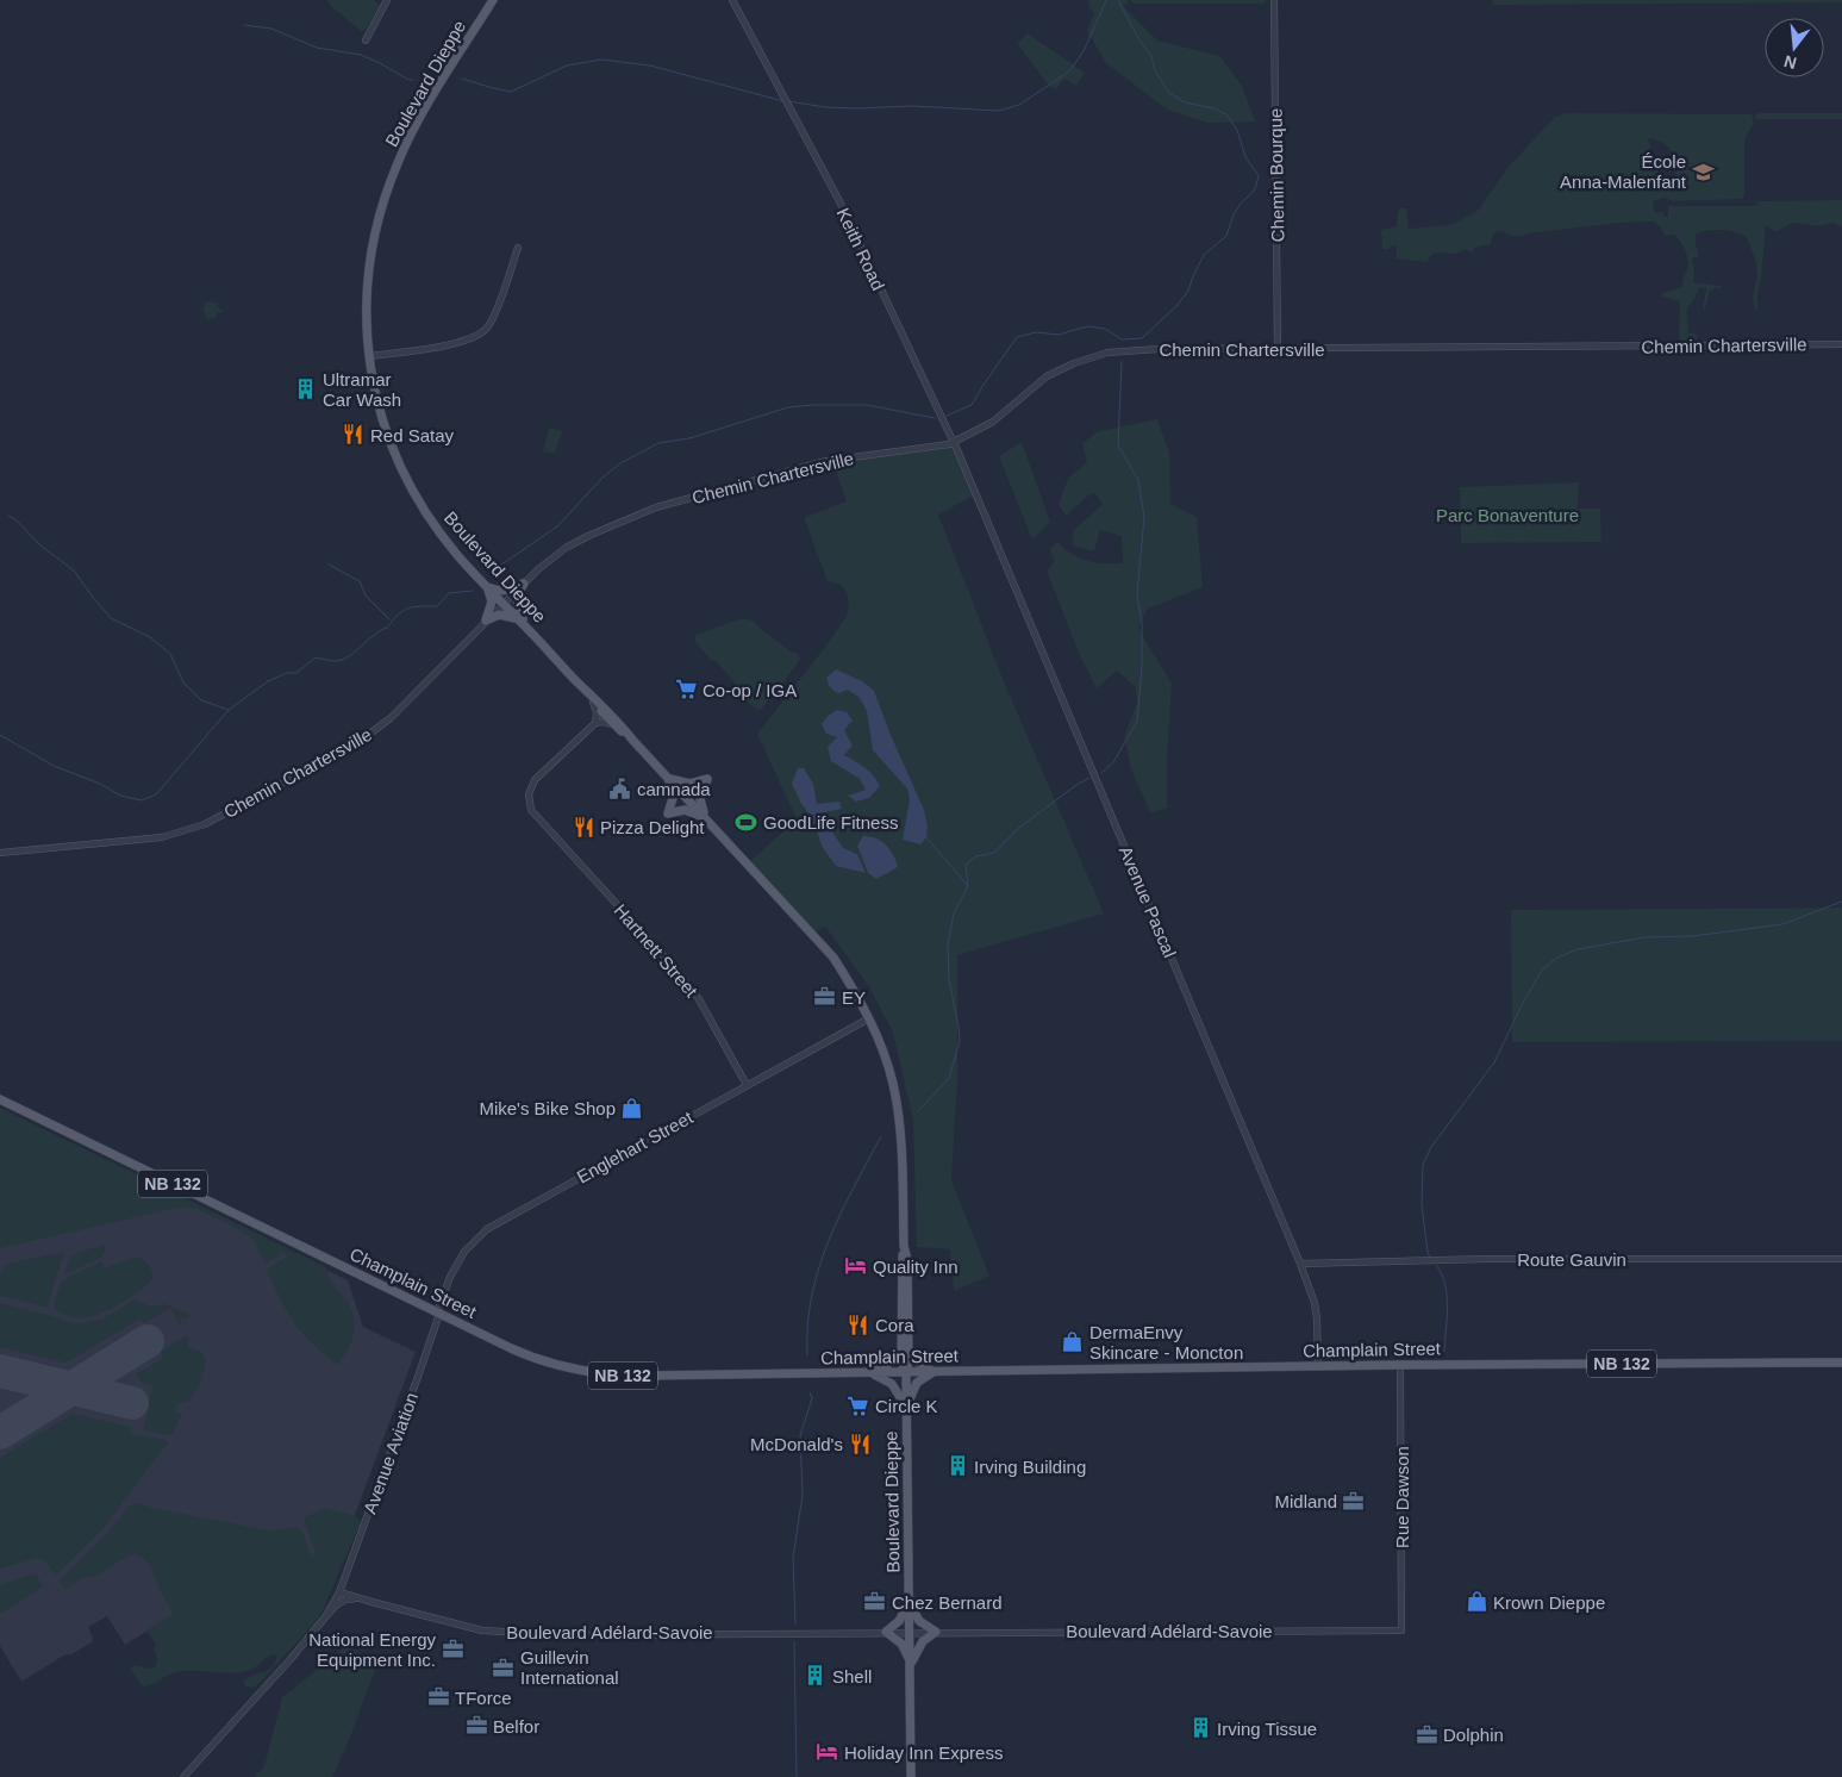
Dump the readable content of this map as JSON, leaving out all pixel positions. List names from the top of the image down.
{
  "streets": {
    "main road": ["Boulevard Dieppe", "NB 132", "Champlain Street"],
    "street": [
      "Chemin Bourque",
      "Keith Road",
      "Chemin Chartersville",
      "Avenue Pascal",
      "Hartnett Street",
      "Englehart Street",
      "Route Gauvin",
      "Avenue Aviation",
      "Rue Dawson",
      "Boulevard Adélard-Savoie"
    ]
  },
  "crossings": [
    ["Boulevard Dieppe", "Chemin Chartersville"],
    ["Boulevard Dieppe", "Englehart Street"],
    ["Boulevard Dieppe", "Champlain Street"],
    ["Boulevard Dieppe", "Boulevard Adélard-Savoie"],
    ["Chemin Bourque", "Chemin Chartersville"],
    ["Keith Road", "Chemin Chartersville"],
    ["Keith Road", "Avenue Pascal"],
    ["Chemin Chartersville", "Avenue Pascal"],
    ["Avenue Pascal", "Route Gauvin"],
    ["Avenue Pascal", "Champlain Street"],
    ["Hartnett Street", "Englehart Street"],
    ["Englehart Street", "Champlain Street"],
    ["Englehart Street", "Avenue Aviation"],
    ["Champlain Street", "Avenue Aviation"],
    ["Champlain Street", "Rue Dawson"],
    ["Avenue Aviation", "Boulevard Adélard-Savoie"],
    ["Rue Dawson", "Boulevard Adélard-Savoie"]
  ],
  "parks": ["Parc Bonaventure"],
  "places": {
    "school or university": ["École Anna-Malenfant"],
    "building": [
      "Ultramar Car Wash",
      "Irving Building",
      "Shell",
      "Irving Tissue"
    ],
    "restaurant": [
      "Red Satay",
      "Pizza Delight",
      "Cora",
      "McDonald's"
    ],
    "supermarket": ["Co-op / IGA", "Circle K"],
    "public building": ["camnada"],
    "sports": ["GoodLife Fitness"],
    "office": [
      "EY",
      "Midland",
      "Chez Bernard",
      "National Energy Equipment Inc.",
      "Guillevin International",
      "TForce",
      "Belfor",
      "Dolphin"
    ],
    "shop": ["Mike's Bike Shop", "DermaEnvy Skincare - Moncton", "Krown Dieppe"],
    "hotel": ["Quality Inn", "Holiday Inn Express"]
  },
  "north": "bottom"
}
